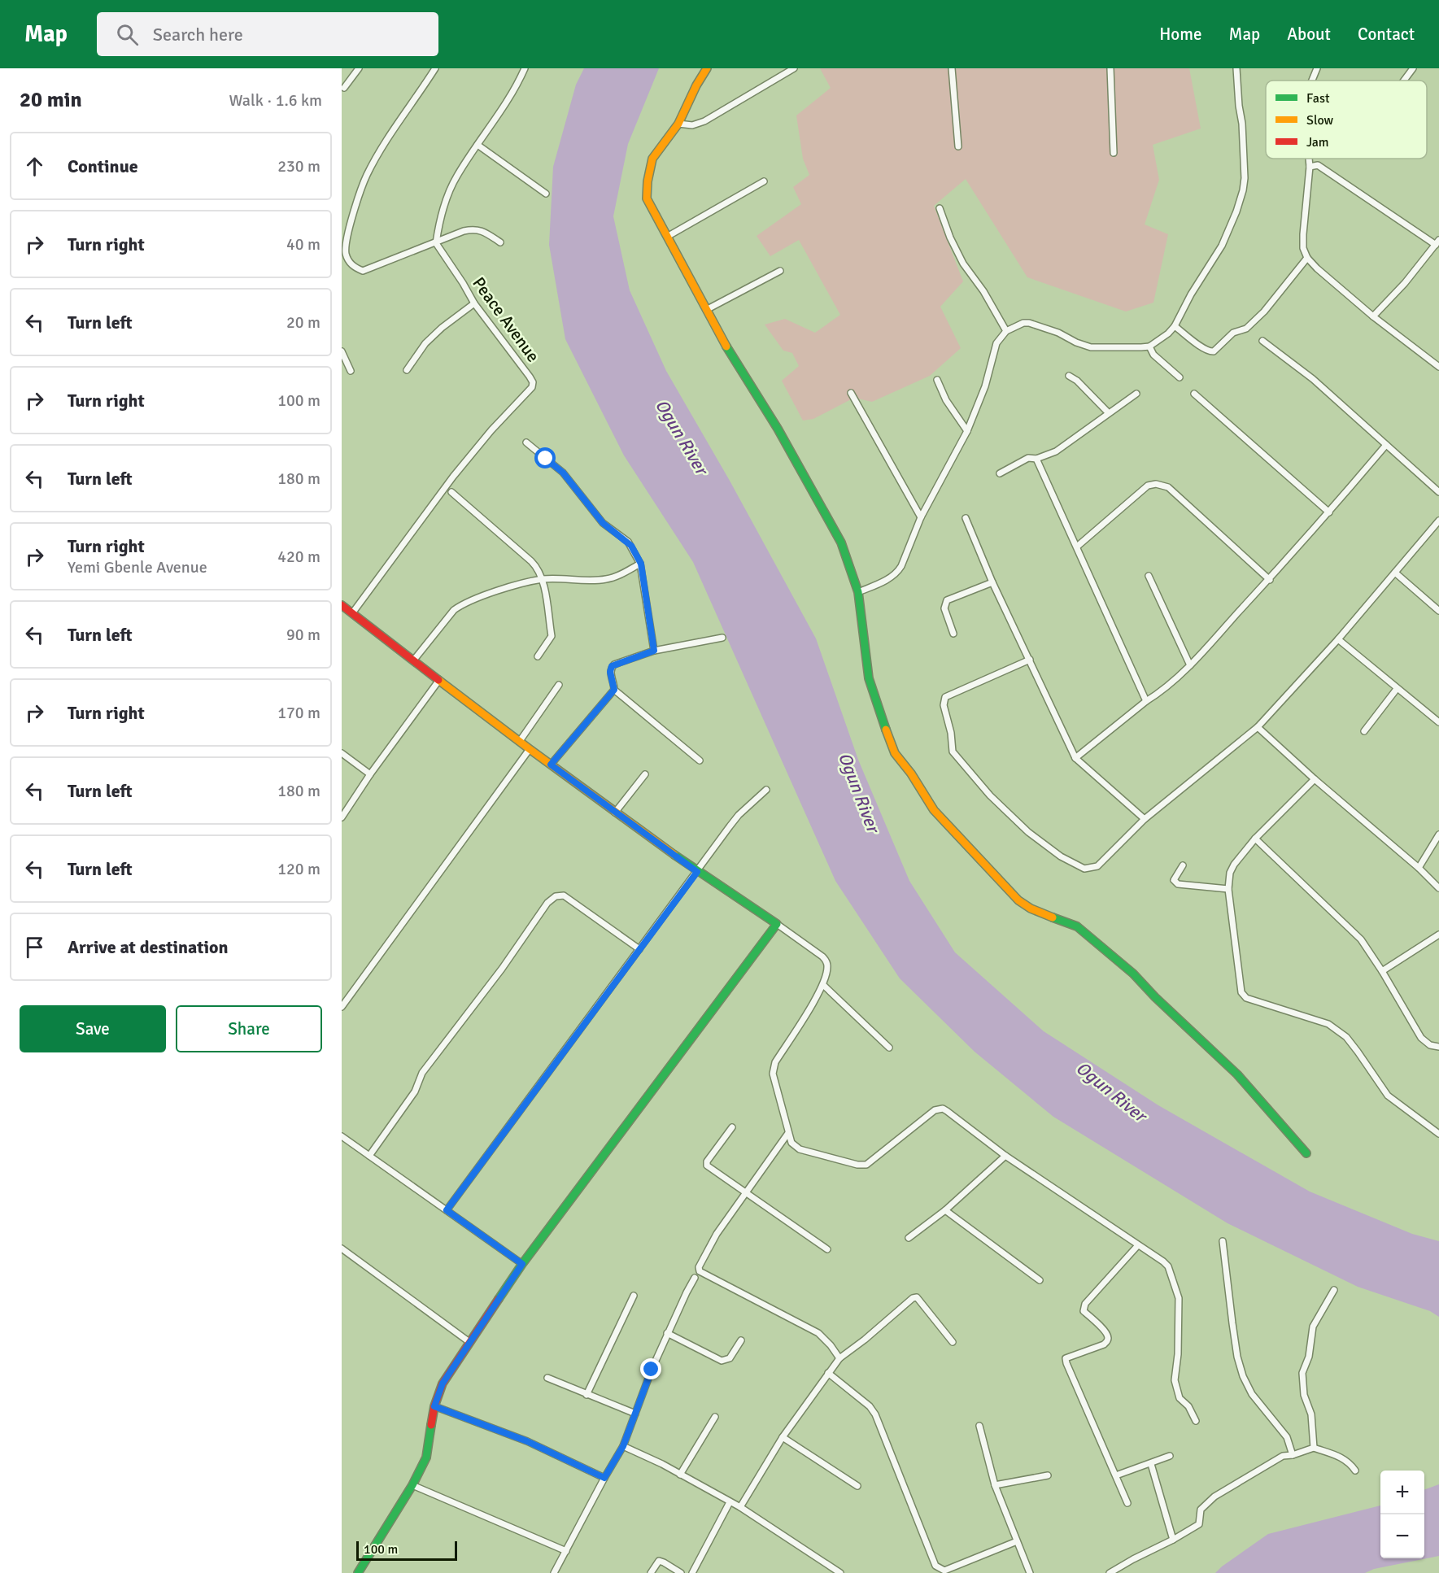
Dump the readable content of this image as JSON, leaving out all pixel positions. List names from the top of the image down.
{
  "streets": {
    "street": ["Peace Avenue"]
  },
  "water": ["Ogun River"],
  "legend": ["Fast", "Slow", "Jam"],
  "scale_bar": "100 m",
  "page": {
    "header": "Map",
    "search": "Search here",
    "nav": [
      "Home",
      "Map",
      "About",
      "Contact"
    ],
    "heading": ["20 min", "Walk · 1.6 km"],
    "list": [
      ["Continue", "230 m"],
      ["Turn right", "40 m"],
      ["Turn left", "20 m"],
      ["Turn right", "100 m"],
      ["Turn left", "180 m"],
      ["Turn right", "Yemi Gbenle Avenue", "420 m"],
      ["Turn left", "90 m"],
      ["Turn right", "170 m"],
      ["Turn left", "180 m"],
      ["Turn left", "120 m"],
      "Arrive at destination"
    ],
    "buttons": ["Save", "Share"],
    "map_buttons": ["+", "−"],
    "scale": "100 m"
  }
}
